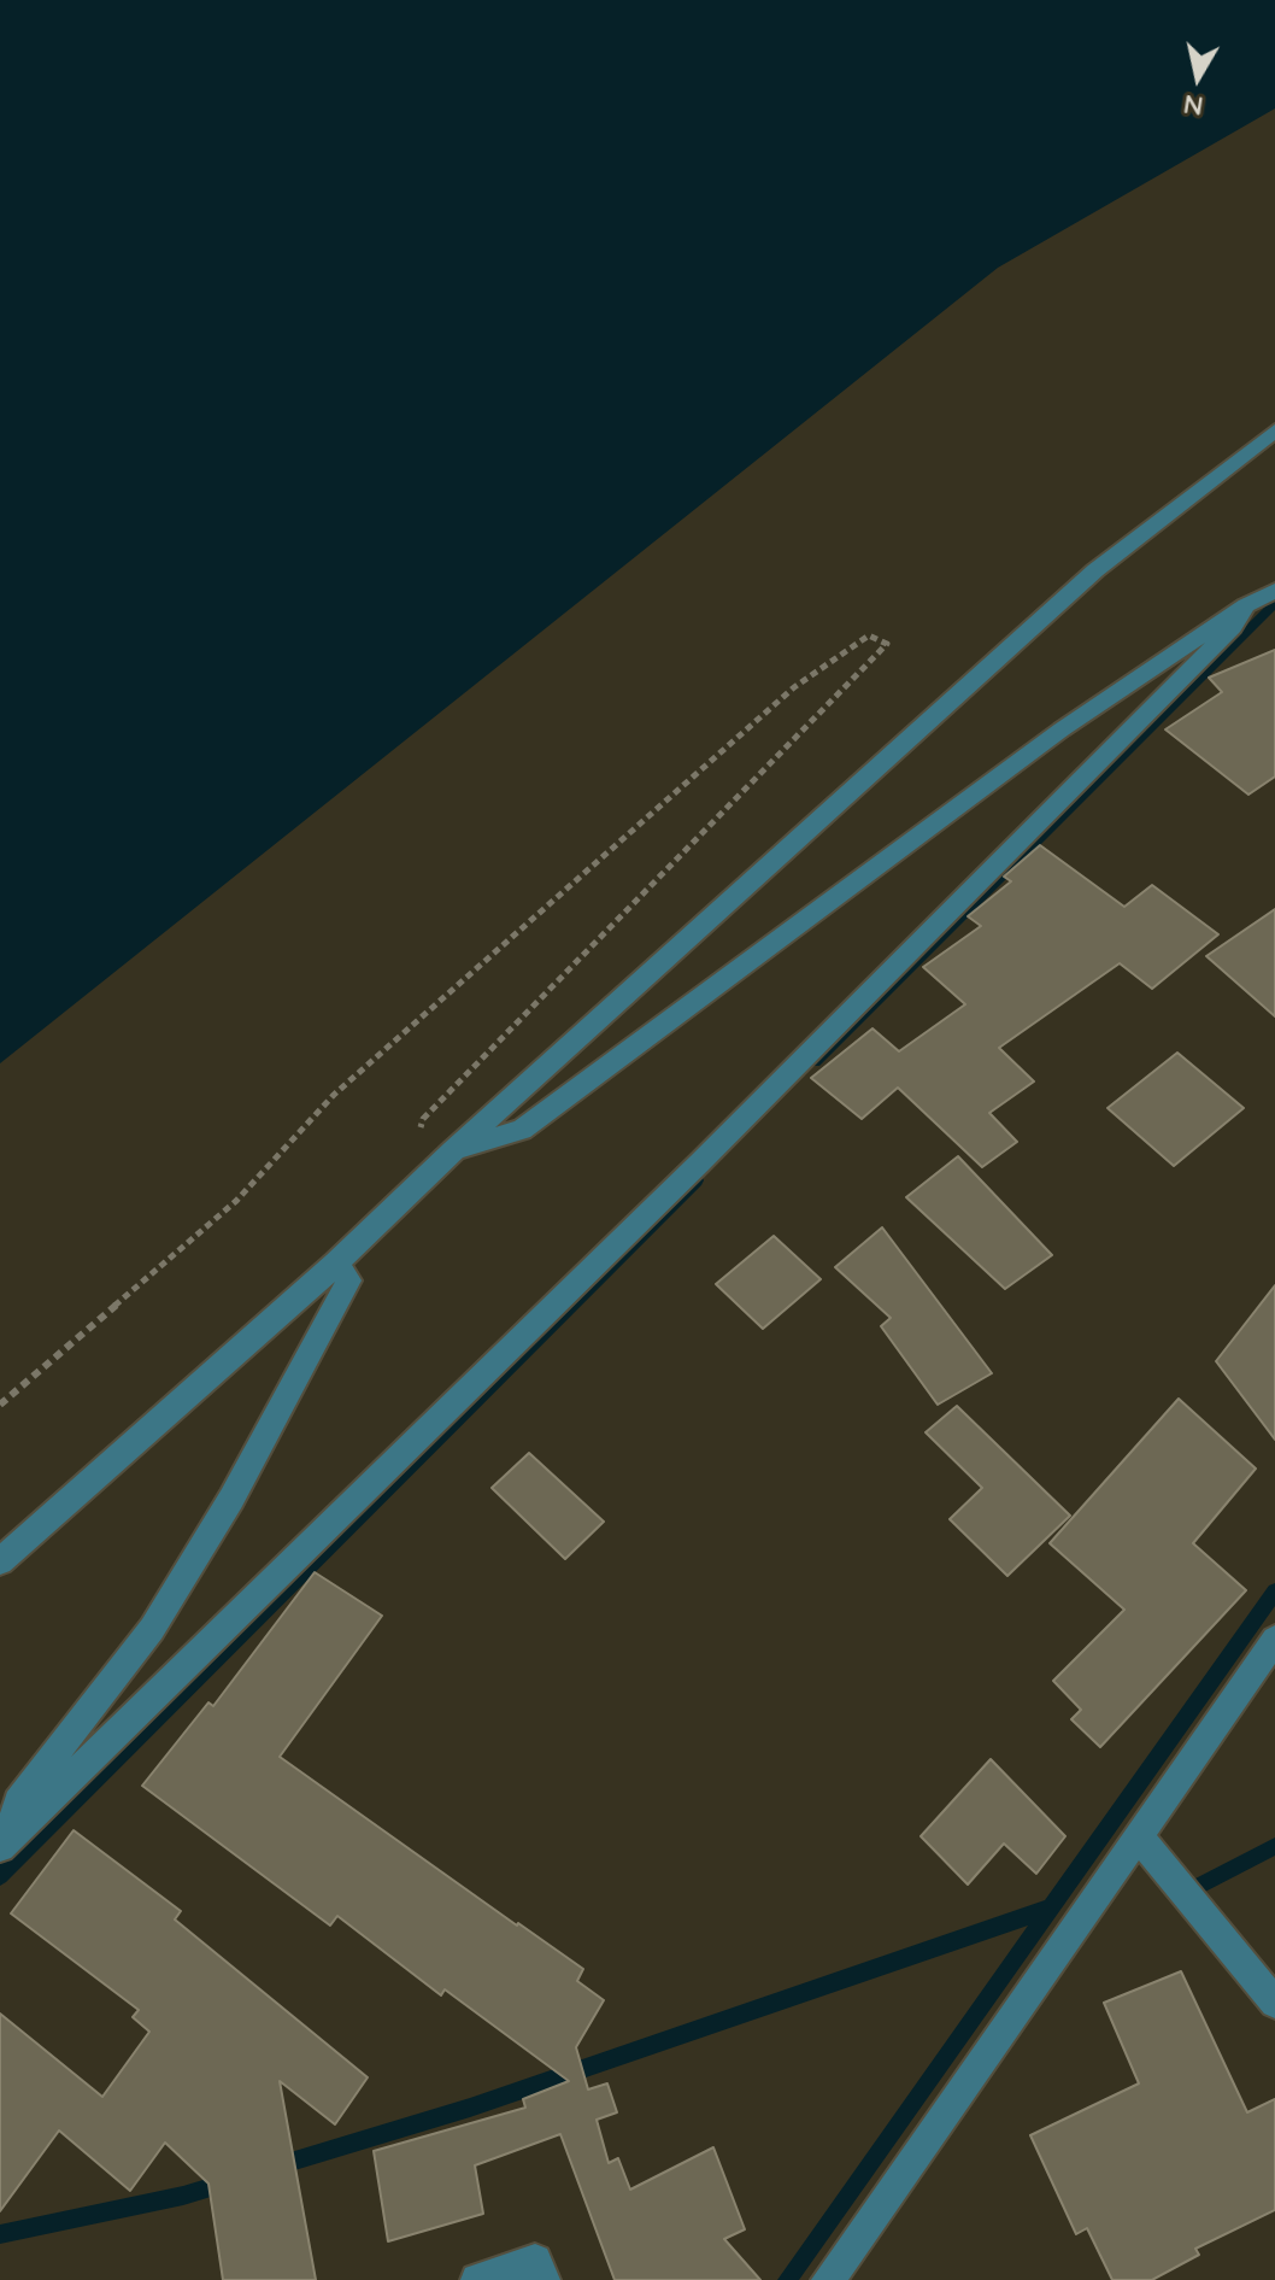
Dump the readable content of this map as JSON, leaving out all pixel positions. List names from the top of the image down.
{
  "north": "bottom"
}
